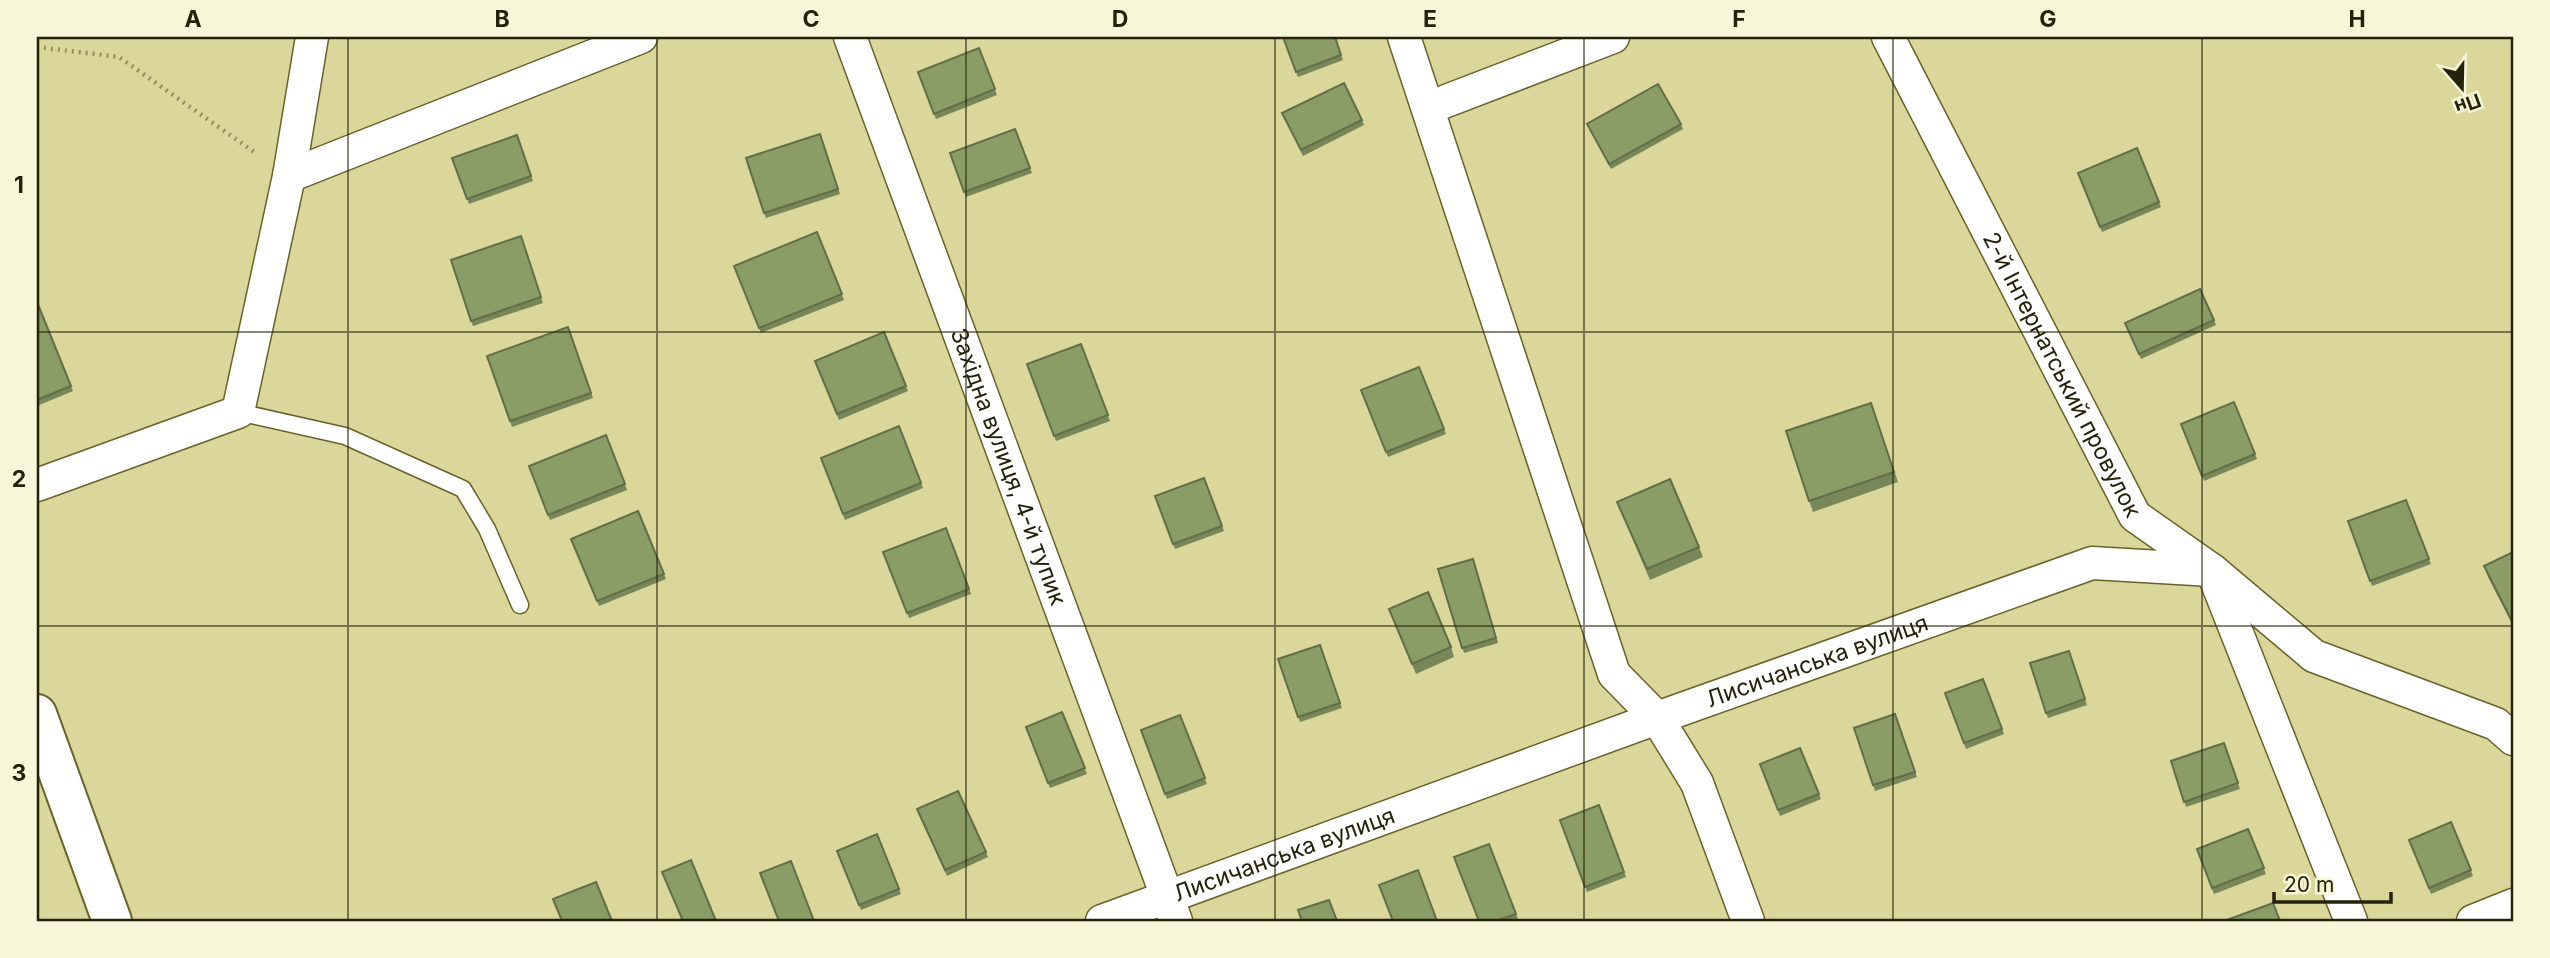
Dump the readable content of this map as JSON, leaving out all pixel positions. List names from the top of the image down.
{
  "streets": {
    "street": ["2-й Інтернатський провулок", "Західна вулиця, 4-й тупик", "Лисичанська вулиця"]
  },
  "crossings": [
    ["2-й Інтернатський провулок", "Лисичанська вулиця"],
    ["Західна вулиця, 4-й тупик", "Лисичанська вулиця"]
  ],
  "scale_bar": "20 m",
  "north": "bottom",
  "grid": {
    "columns": [
      "A",
      "B",
      "C",
      "D",
      "E",
      "F",
      "G",
      "H"
    ],
    "rows": ["1", "2", "3"]
  }
}
